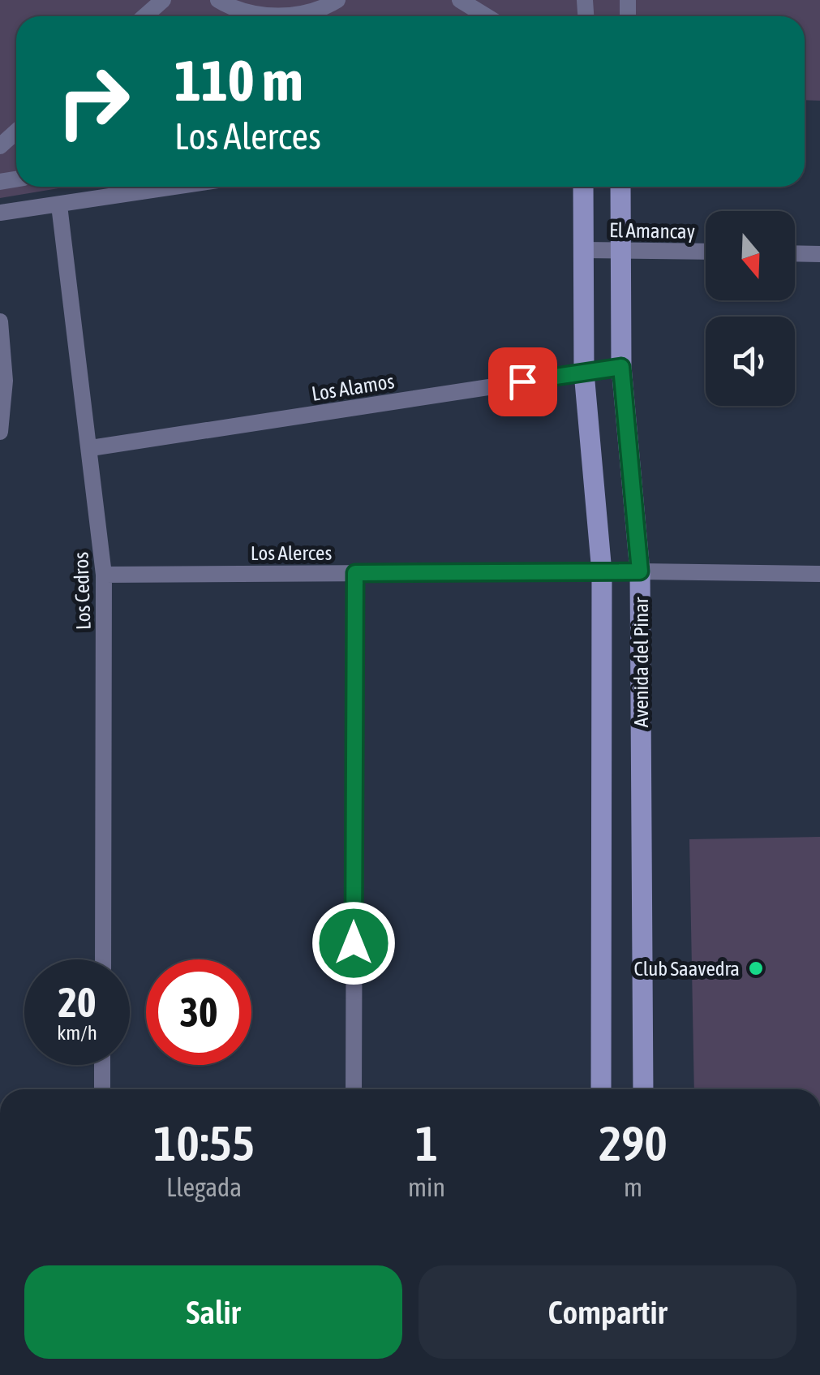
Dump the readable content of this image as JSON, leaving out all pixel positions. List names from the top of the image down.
{
  "streets": {
    "street": [
      "El Amancay",
      "Los Alamos",
      "Los Alerces",
      "Los Cedros",
      "Avenida del Pinar"
    ]
  },
  "crossings": [
    ["El Amancay", "Avenida del Pinar"],
    ["Los Alamos", "Los Cedros"],
    ["Los Alamos", "Avenida del Pinar"],
    ["Los Alerces", "Los Cedros"],
    ["Los Alerces", "Avenida del Pinar"]
  ],
  "places": ["Club Saavedra"],
  "north": "bottom",
  "page": {
    "turn": ["110 m", "Los Alerces"],
    "speed": "20 km/h",
    "limit": "30",
    "eta": [
      "10:55",
      "Llegada",
      "1",
      "min",
      "290",
      "m"
    ],
    "buttons": ["Salir", "Compartir"]
  }
}
